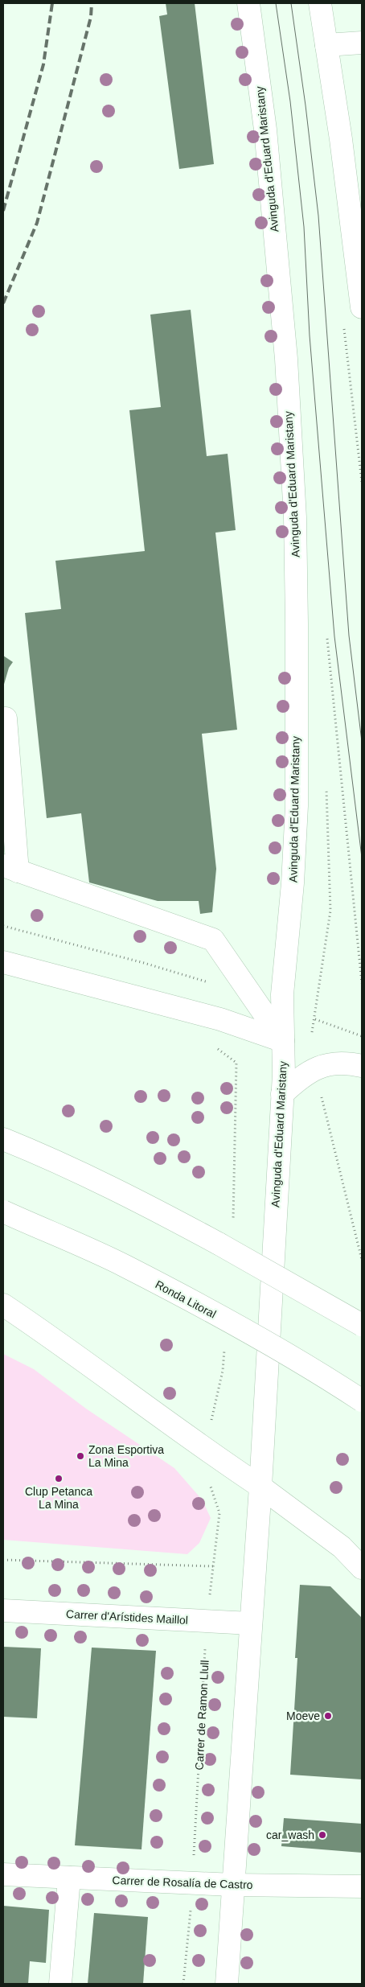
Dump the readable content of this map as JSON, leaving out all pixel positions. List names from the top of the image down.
{
  "streets": {
    "main road": [
      "Avinguda d'Eduard Maristany",
      "Ronda Litoral",
      "Carrer d'Arístides Maillol",
      "Carrer de Rosalía de Castro"
    ],
    "path": ["Carrer de Ramon Llull"]
  },
  "crossings": [
    ["Carrer d'Arístides Maillol", "Carrer de Ramon Llull"],
    ["Carrer de Ramon Llull", "Carrer de Rosalía de Castro"]
  ],
  "places": [
    "Zona Esportiva La Mina",
    "Clup Petanca La Mina",
    "Moeve",
    "car_wash"
  ]
}
